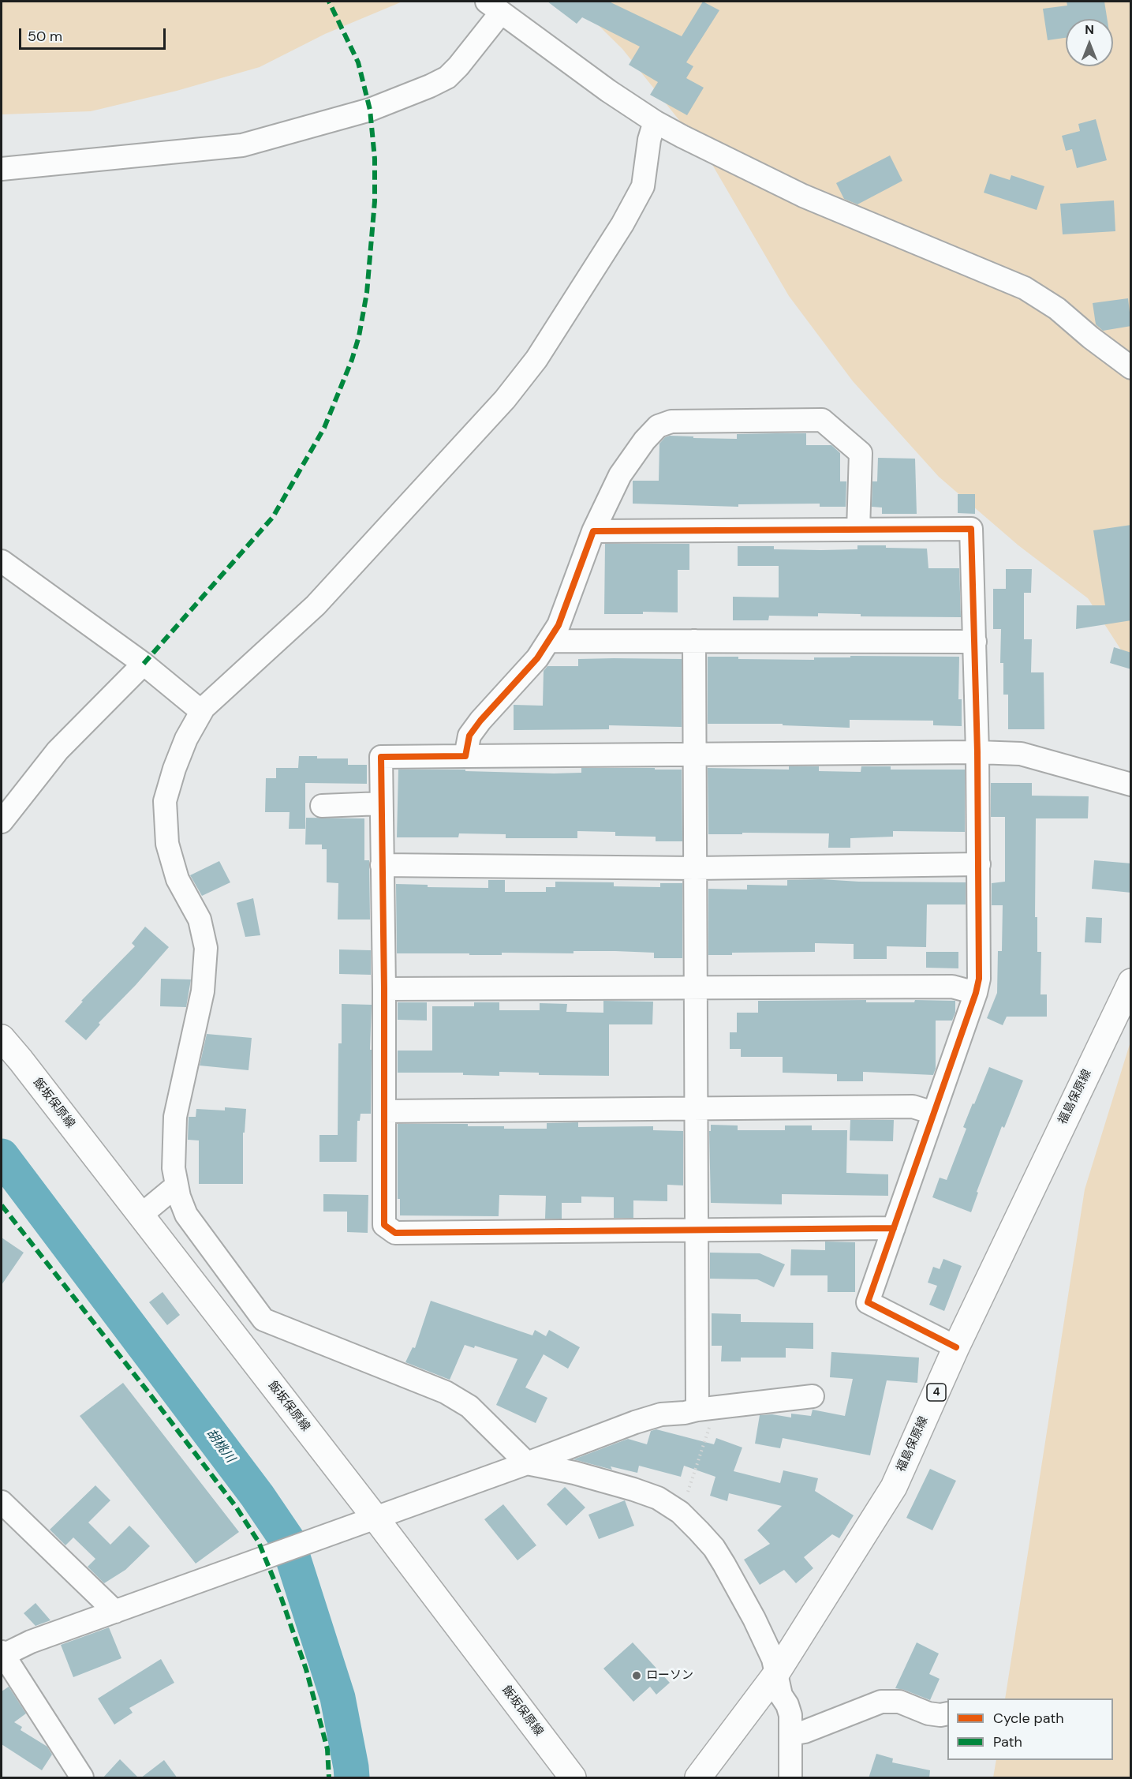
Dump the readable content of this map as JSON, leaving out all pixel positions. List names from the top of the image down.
{
  "streets": {
    "main road": ["福島保原線", "飯坂保原線", "4"]
  },
  "water": ["胡桃川"],
  "places": ["ローソン"],
  "legend": ["Cycle path", "Path"],
  "scale_bar": "50 m",
  "north": "top"
}
